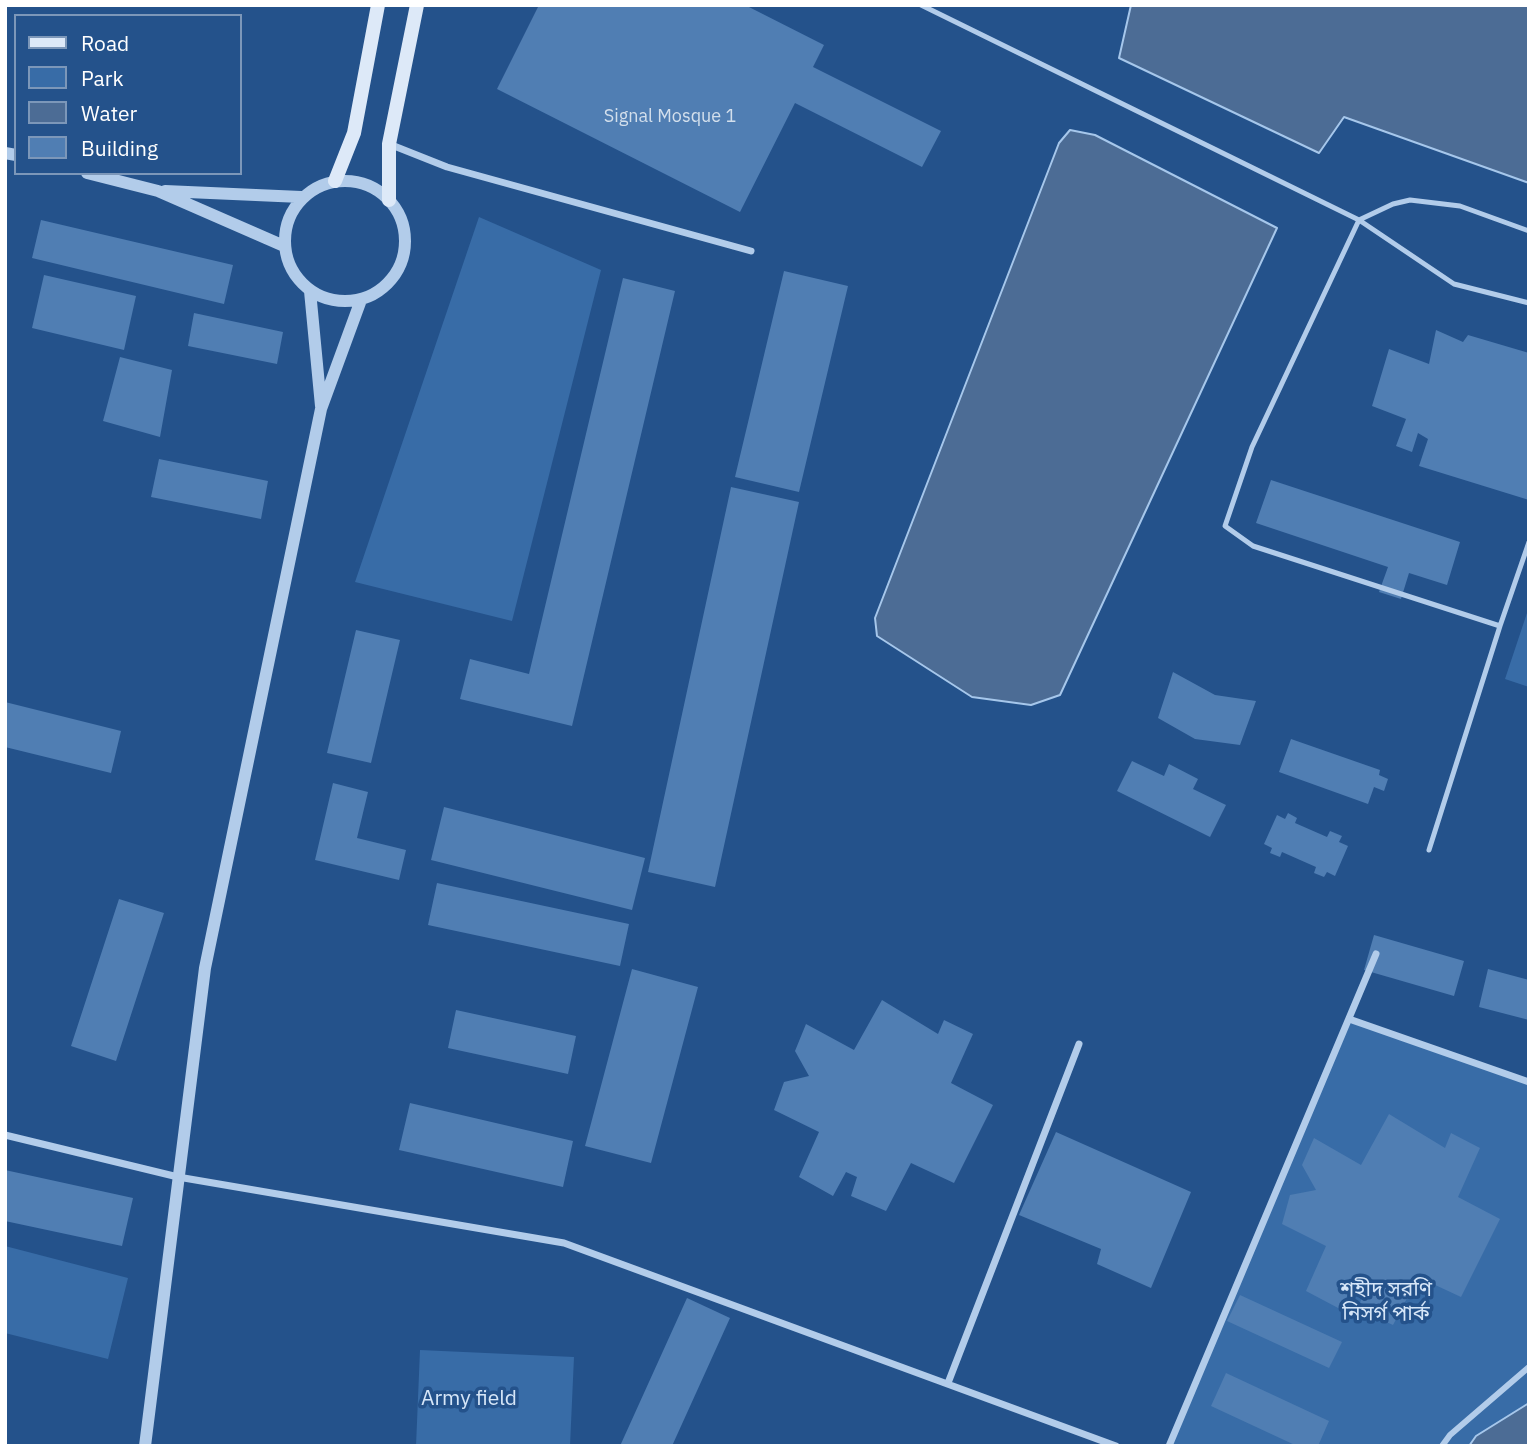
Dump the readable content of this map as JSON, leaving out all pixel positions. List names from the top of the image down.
{
  "parks": ["শহীদ সরণি নিসর্গ পার্ক", "Army field"],
  "house_numbers": ["Signal Mosque 1"],
  "legend": [
    "Road",
    "Park",
    "Water",
    "Building"
  ]
}
